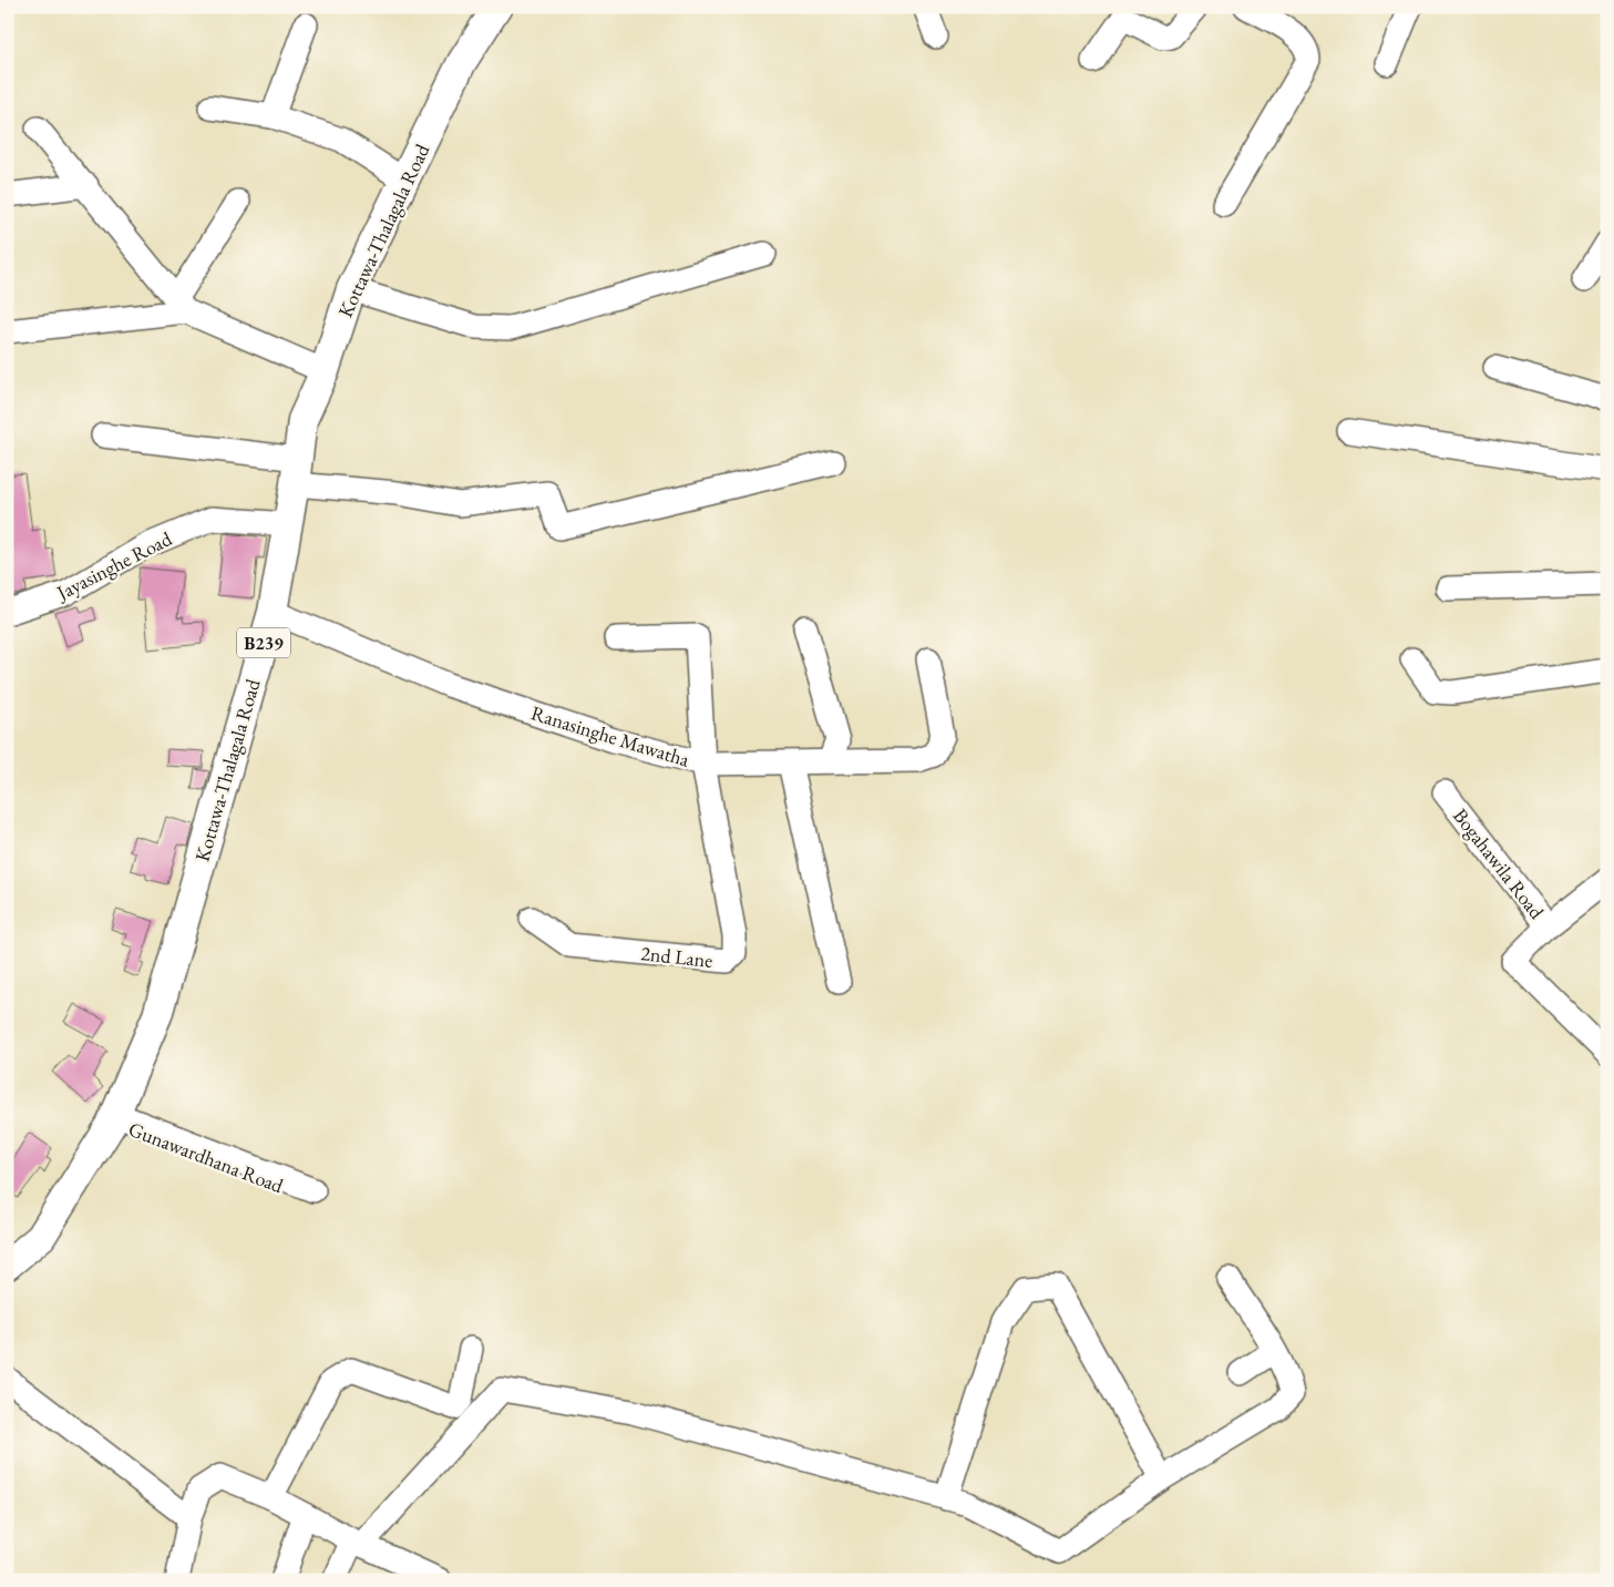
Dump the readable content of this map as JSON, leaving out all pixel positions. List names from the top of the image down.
{
  "streets": {
    "main road": ["Kottawa-Thalagala Road", "B239"],
    "street": [
      "Jayasinghe Road",
      "Ranasinghe Mawatha",
      "Bogahawila Road",
      "2nd Lane"
    ]
  },
  "crossings": [
    ["Kottawa-Thalagala Road", "Jayasinghe Road"],
    ["Kottawa-Thalagala Road", "Ranasinghe Mawatha"],
    ["Ranasinghe Mawatha", "2nd Lane"]
  ]
}
